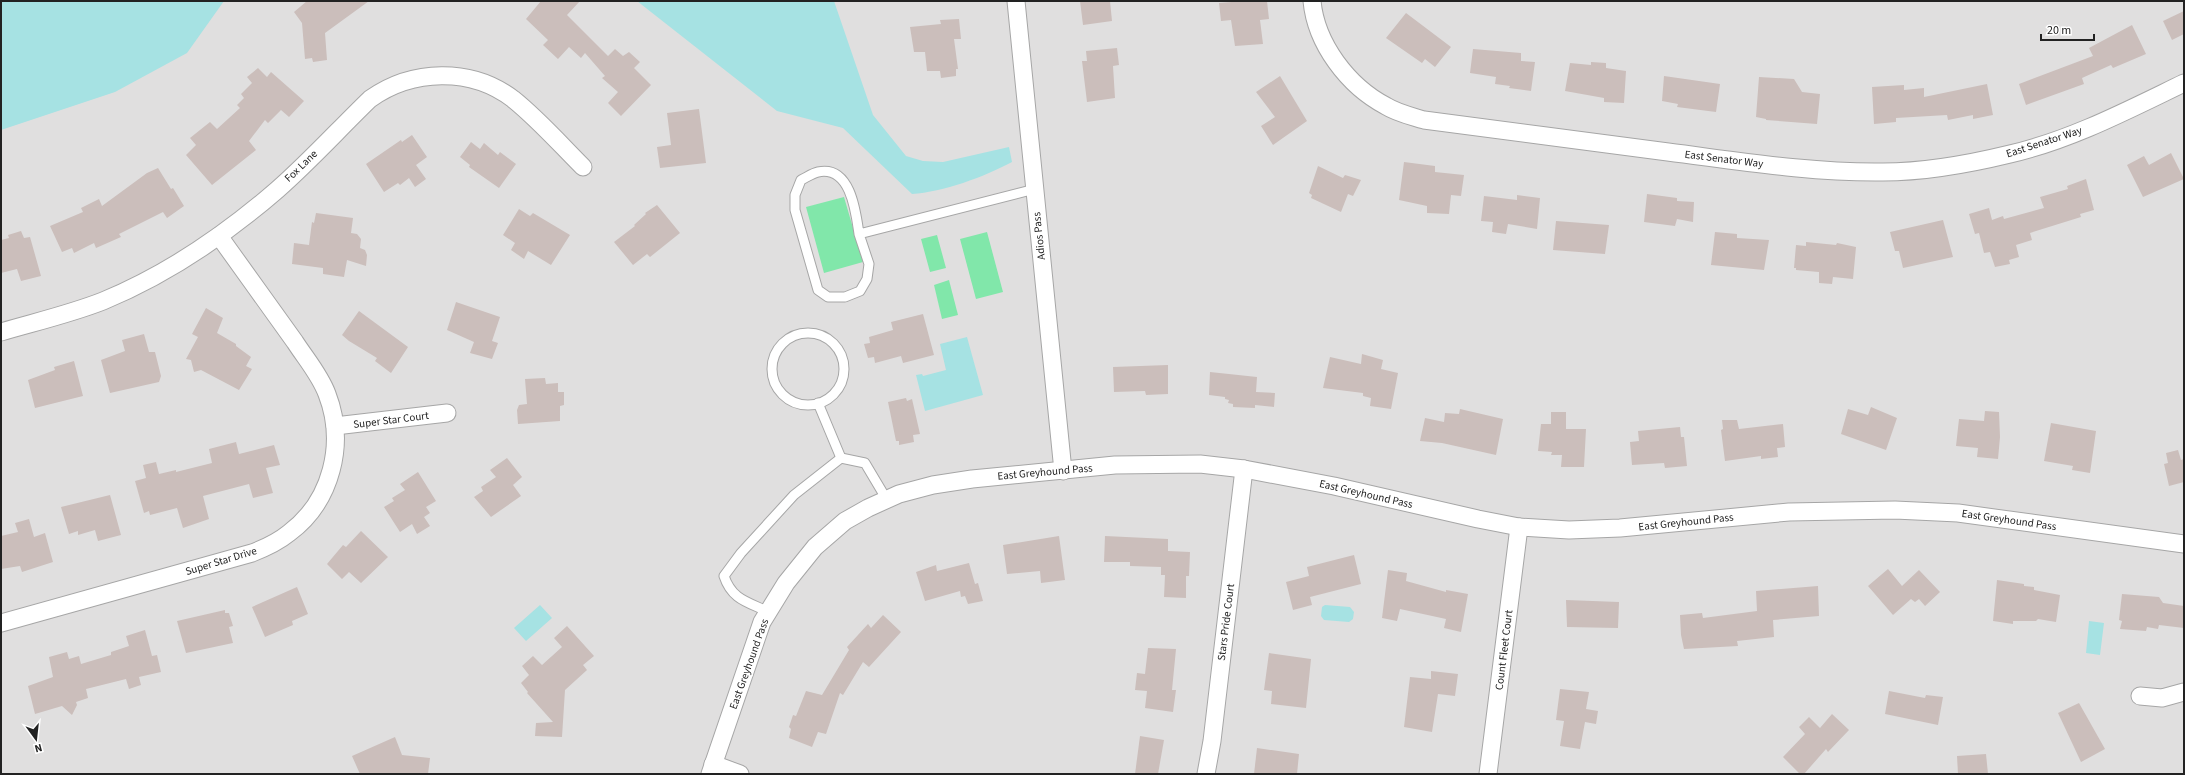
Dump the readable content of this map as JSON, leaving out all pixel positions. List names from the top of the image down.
{
  "streets": {
    "street": [
      "East Senator Way",
      "Fox Lane",
      "Adios Pass",
      "Super Star Court",
      "East Greyhound Pass",
      "Super Star Drive",
      "Stars Pride Court",
      "Count Fleet Court"
    ]
  },
  "crossings": [
    ["Fox Lane", "Super Star Drive"],
    ["Adios Pass", "East Greyhound Pass"],
    ["Super Star Court", "Super Star Drive"],
    ["East Greyhound Pass", "Stars Pride Court"],
    ["East Greyhound Pass", "Count Fleet Court"]
  ],
  "scale_bar": "20 m",
  "north": "bottom"
}
